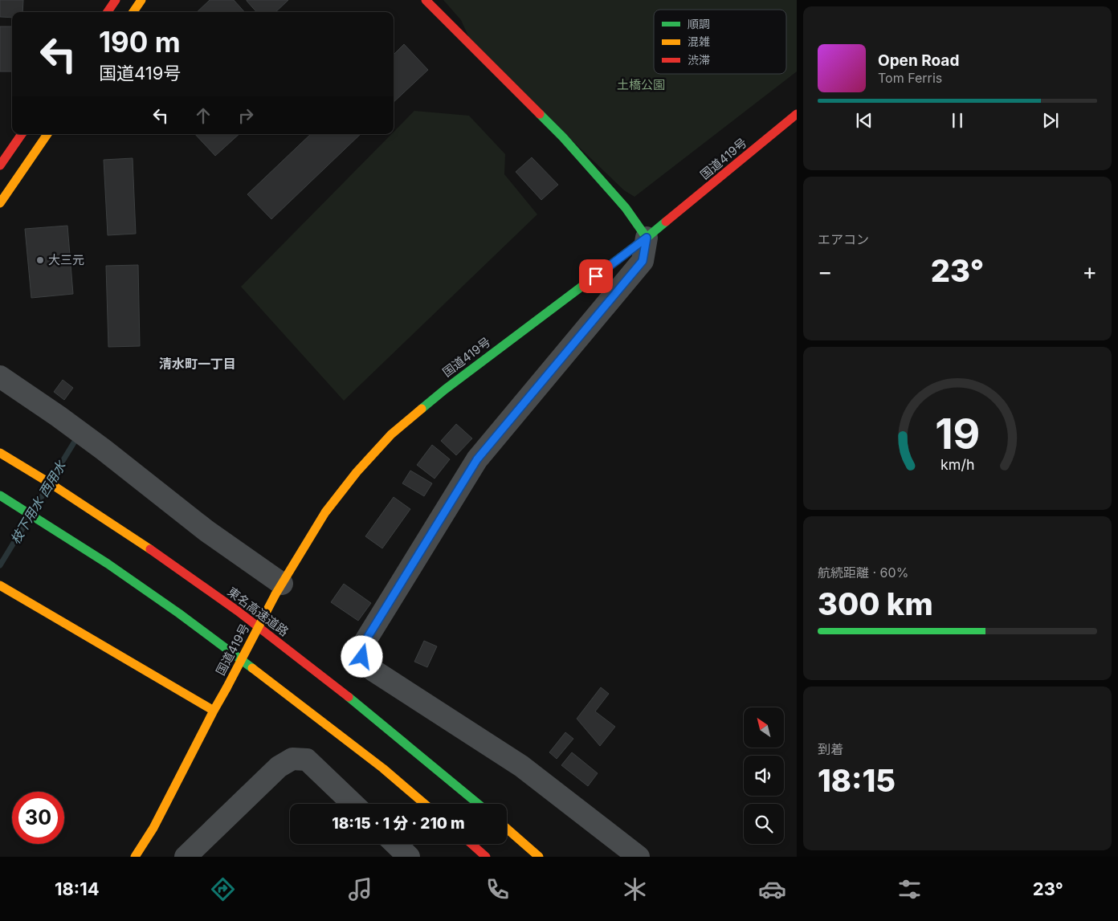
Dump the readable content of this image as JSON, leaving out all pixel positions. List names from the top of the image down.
{
  "streets": {
    "main road": ["国道419号", "東名高速道路"]
  },
  "districts": ["清水町一丁目"],
  "water": ["枝下用水 西用水"],
  "parks": ["土橋公園"],
  "places": ["大三元"],
  "legend": ["順調", "混雑", "渋滞"],
  "north": "top left",
  "page": {
    "turn": ["190 m", "国道419号"],
    "song": ["Open Road", "Tom Ferris"],
    "tile": [
      "エアコン",
      ["航続距離 · 60%", "300 km"],
      ["到着", "18:15"]
    ],
    "heat": ["−", "23°", "+"],
    "limit": "30",
    "trip": "18:15 · 1 分 · 210 m",
    "tabs": ["18:14", "23°"],
    "gauge": ["19", "km/h"]
  }
}
